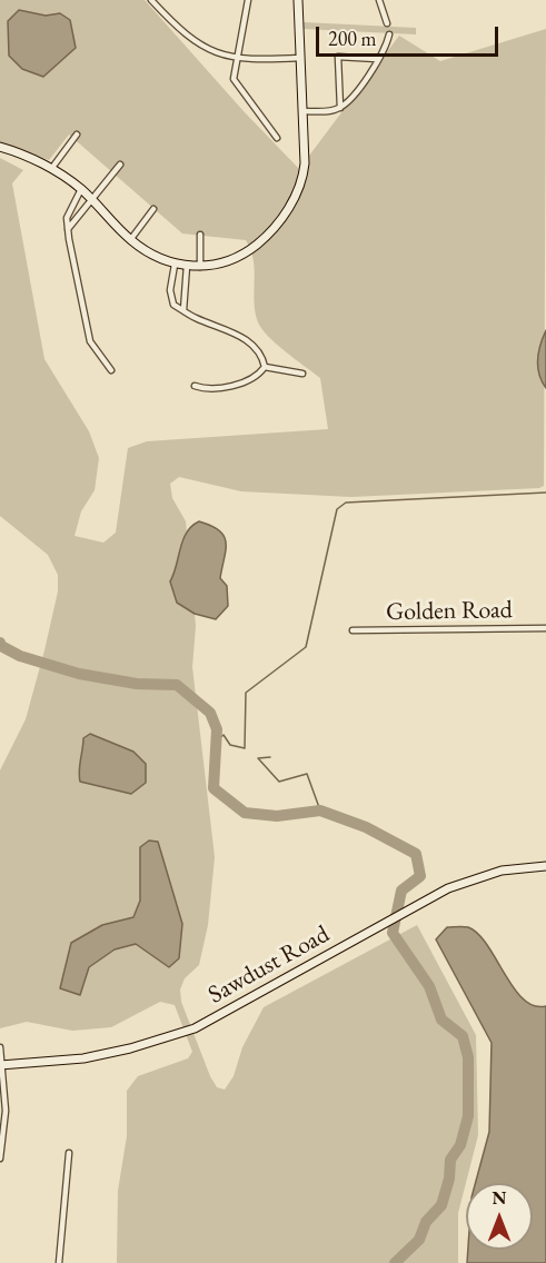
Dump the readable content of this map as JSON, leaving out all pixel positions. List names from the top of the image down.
{
  "streets": {
    "street": ["Golden Road", "Sawdust Road"]
  },
  "scale_bar": "200 m",
  "north": "top"
}
